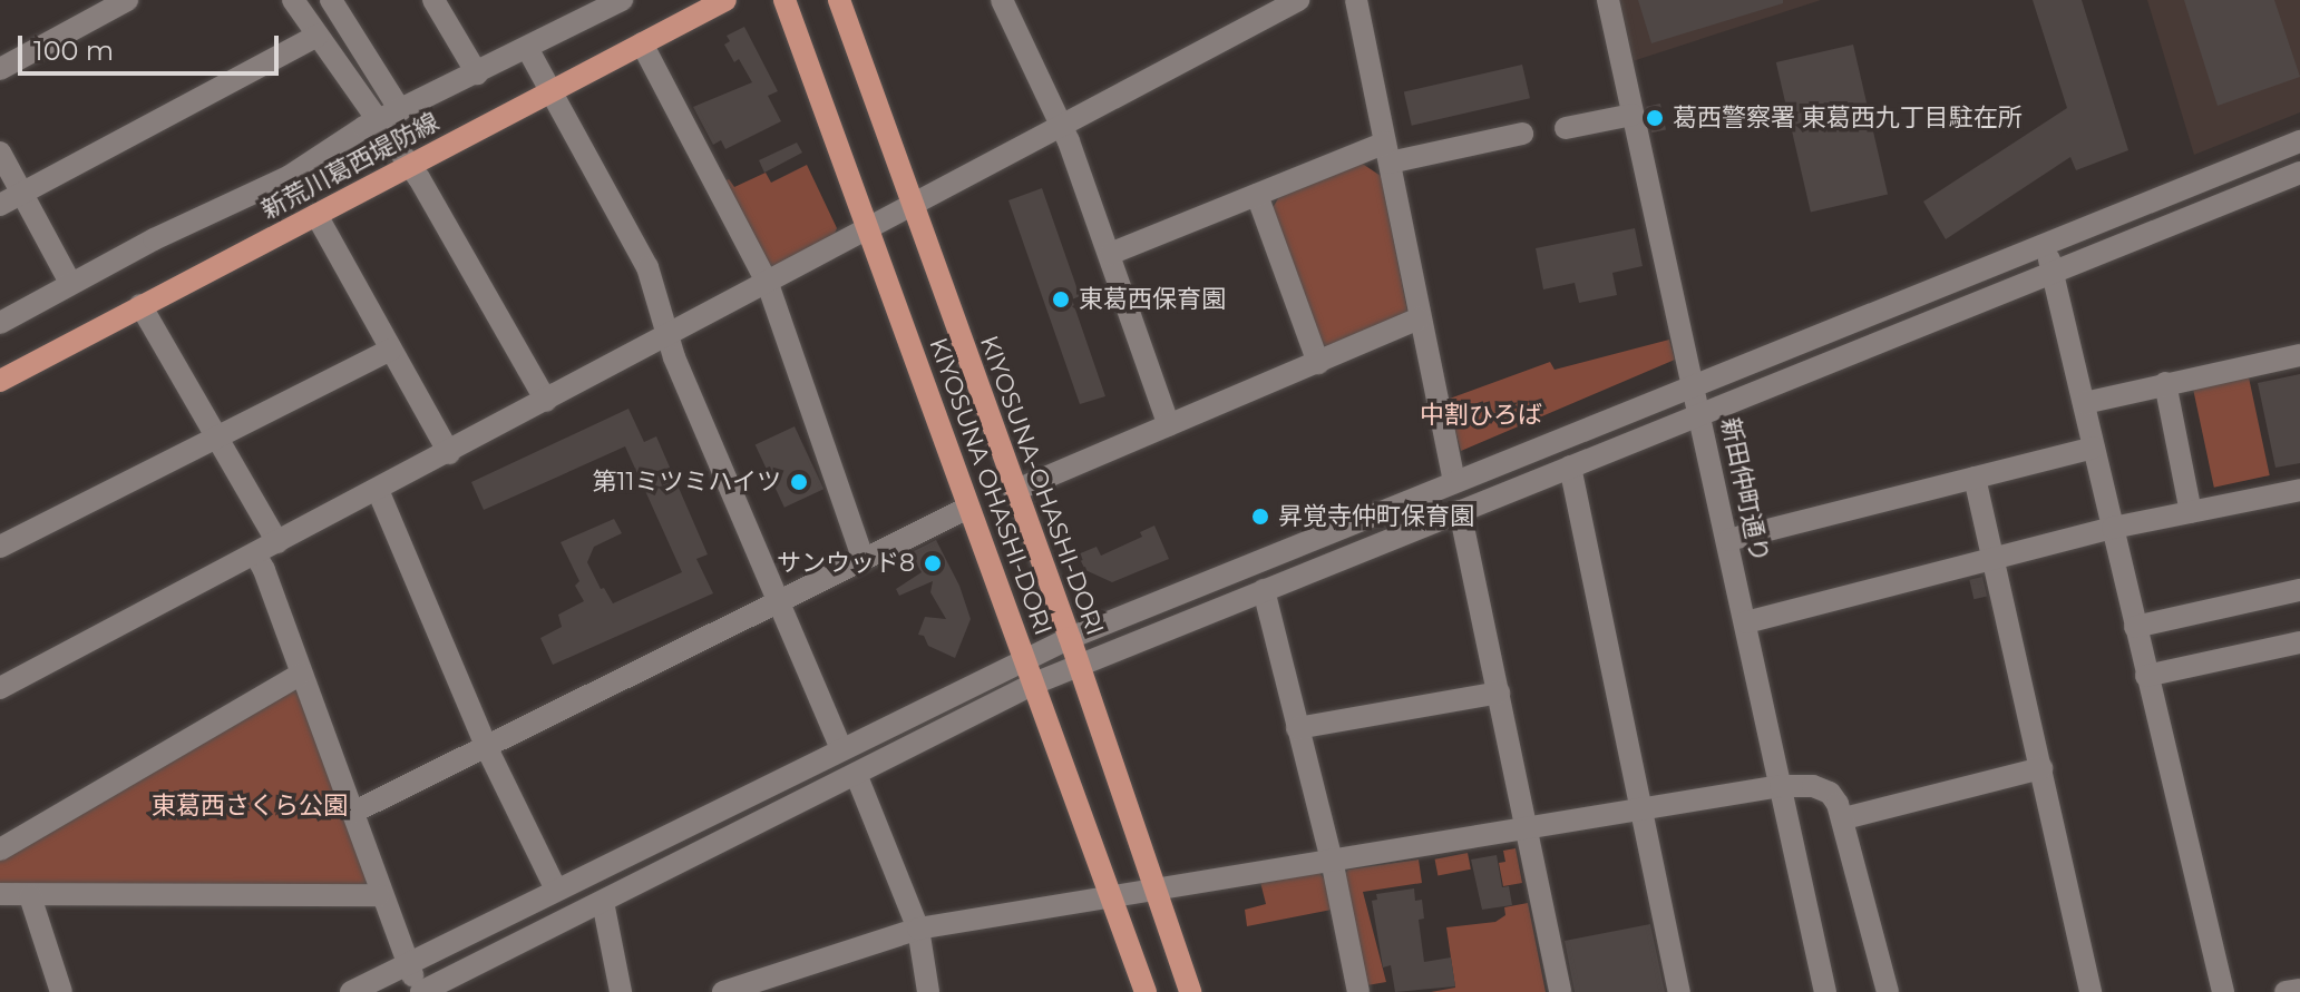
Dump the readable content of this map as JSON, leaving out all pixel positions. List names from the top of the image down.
{
  "streets": {
    "main road": ["新荒川葛西堤防線", "KIYOSUNA-OHASHI-DORI", "KIYOSUNA OHASHI-DORI"],
    "street": ["新田仲町通り"]
  },
  "parks": ["中割ひろば", "東葛西さくら公園"],
  "places": [
    "葛西警察署 東葛西九丁目駐在所",
    "東葛西保育園",
    "第11ミツミハイツ",
    "昇覚寺仲町保育園",
    "サンウッド8"
  ],
  "scale_bar": "100 m"
}
